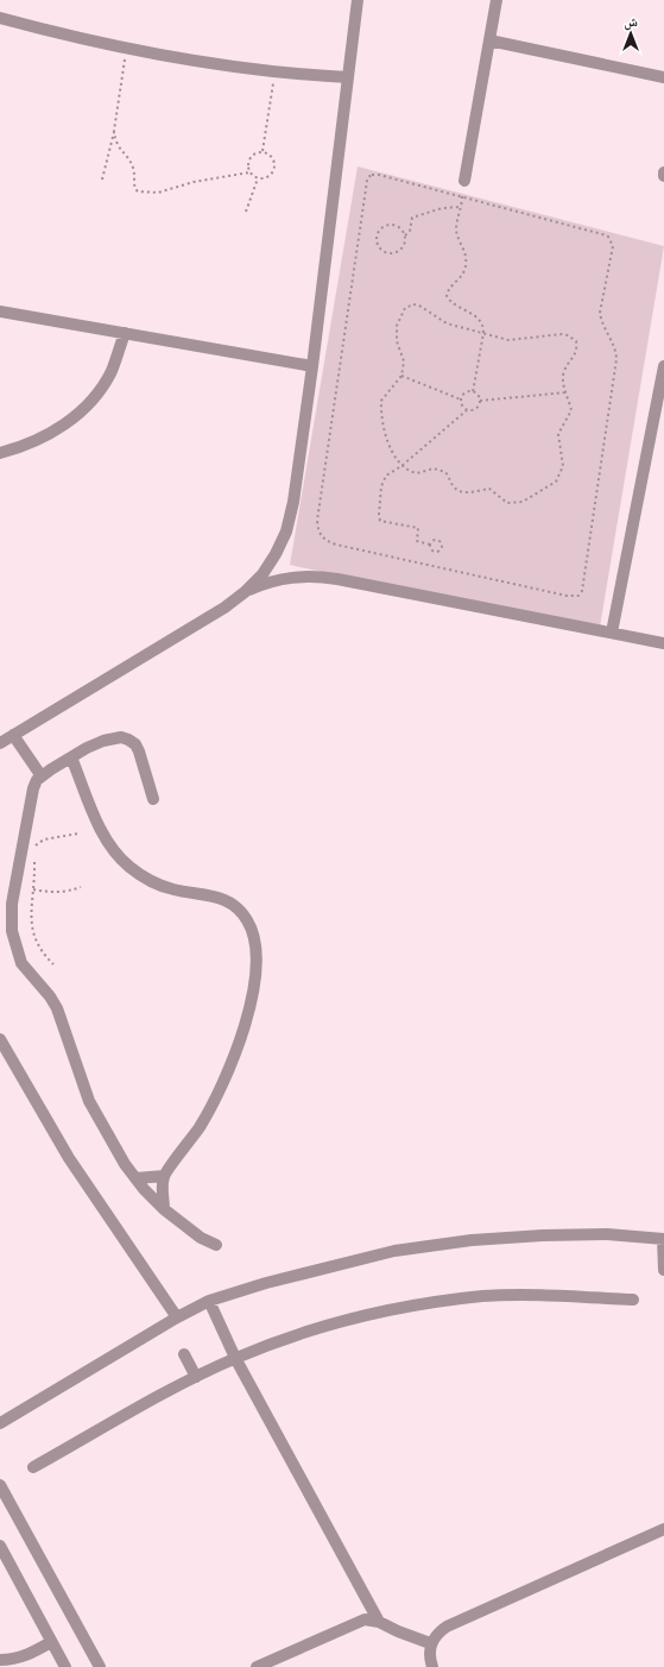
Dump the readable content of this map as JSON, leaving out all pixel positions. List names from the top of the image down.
{
  "north": "top"
}
